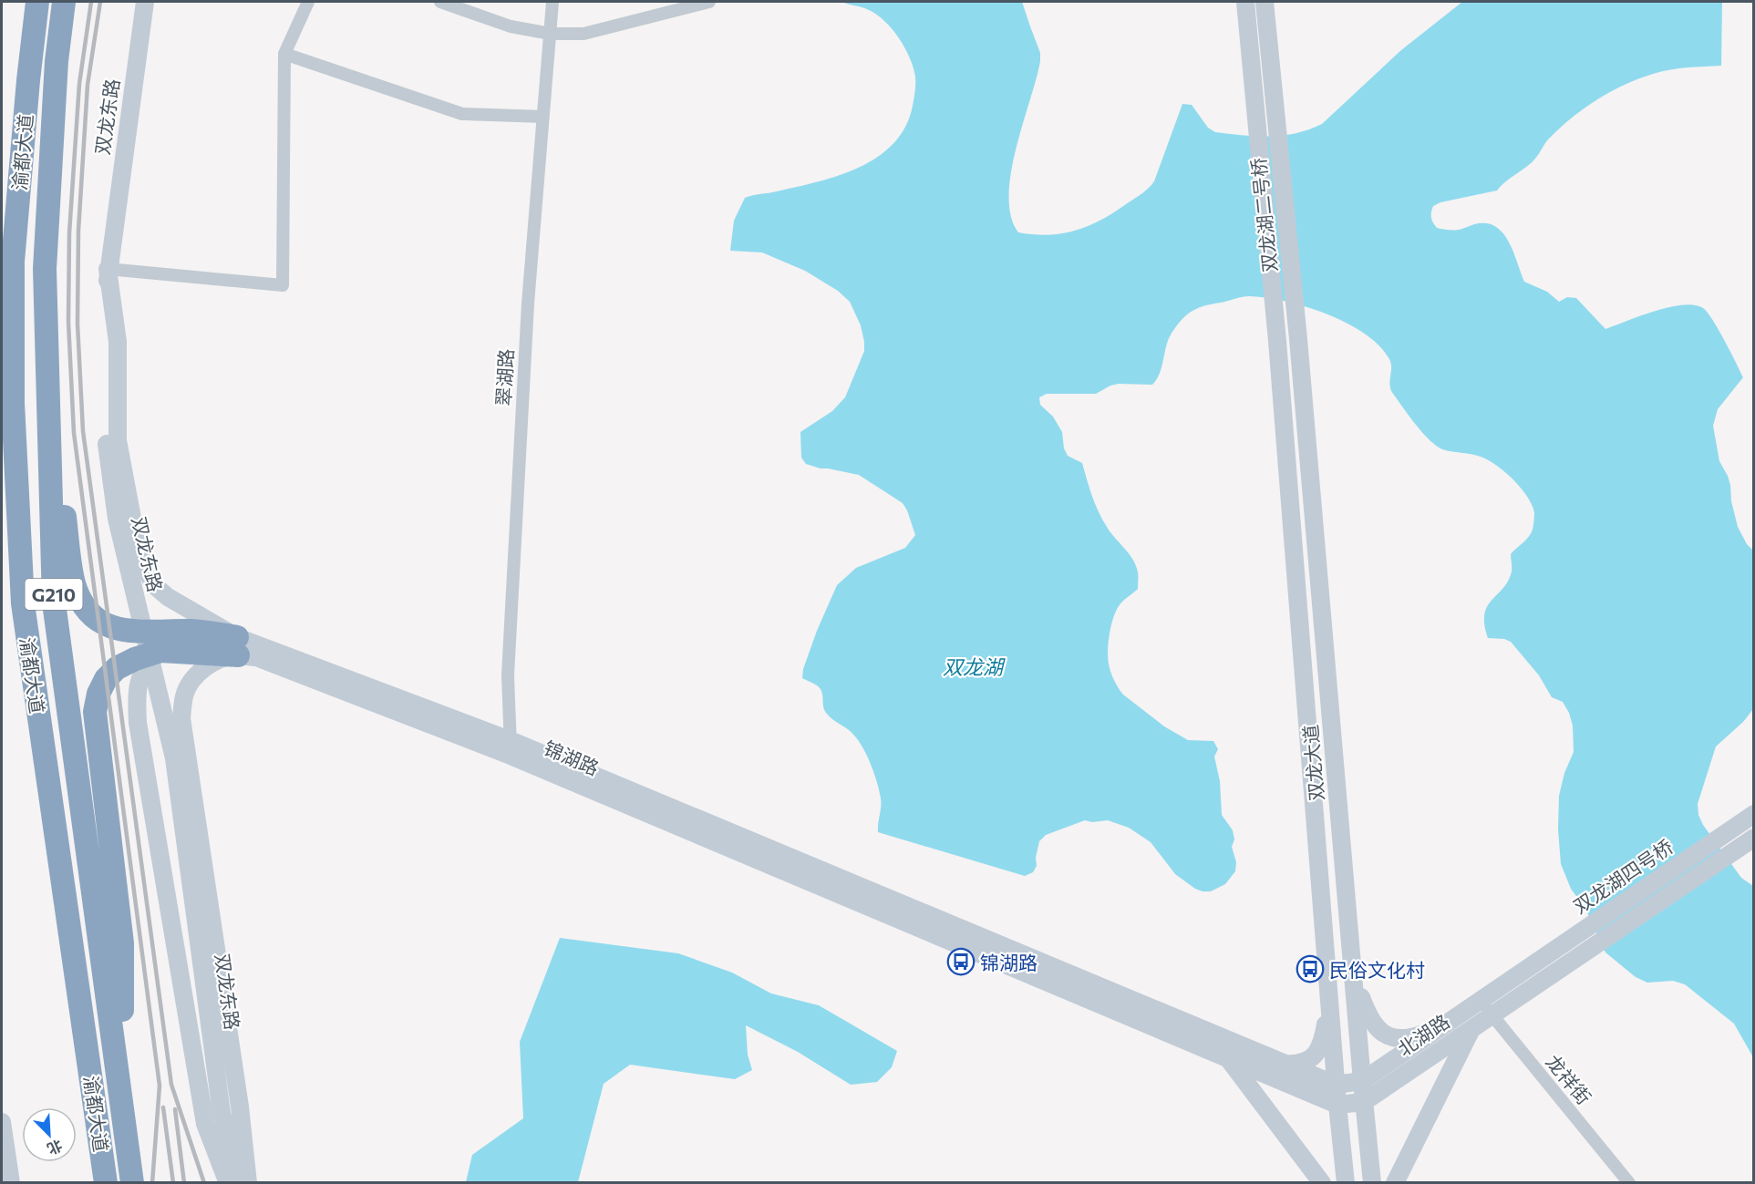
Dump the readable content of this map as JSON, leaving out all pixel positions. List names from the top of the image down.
{
  "streets": {
    "highway": ["渝都大道", "G210"],
    "street": [
      "双龙东路",
      "双龙湖二号桥",
      "翠湖路",
      "锦湖路",
      "双龙大道",
      "双龙湖四号桥",
      "北湖路",
      "龙祥街"
    ]
  },
  "crossings": [
    ["双龙东路", "锦湖路"],
    ["双龙湖二号桥", "双龙大道"],
    ["翠湖路", "锦湖路"],
    ["锦湖路", "双龙大道"],
    ["锦湖路", "北湖路"],
    ["双龙大道", "北湖路"],
    ["双龙湖四号桥", "北湖路"],
    ["北湖路", "龙祥街"]
  ],
  "water": ["双龙湖"],
  "places": {
    "bus stop": ["锦湖路", "民俗文化村"]
  },
  "north": "bottom right"
}
